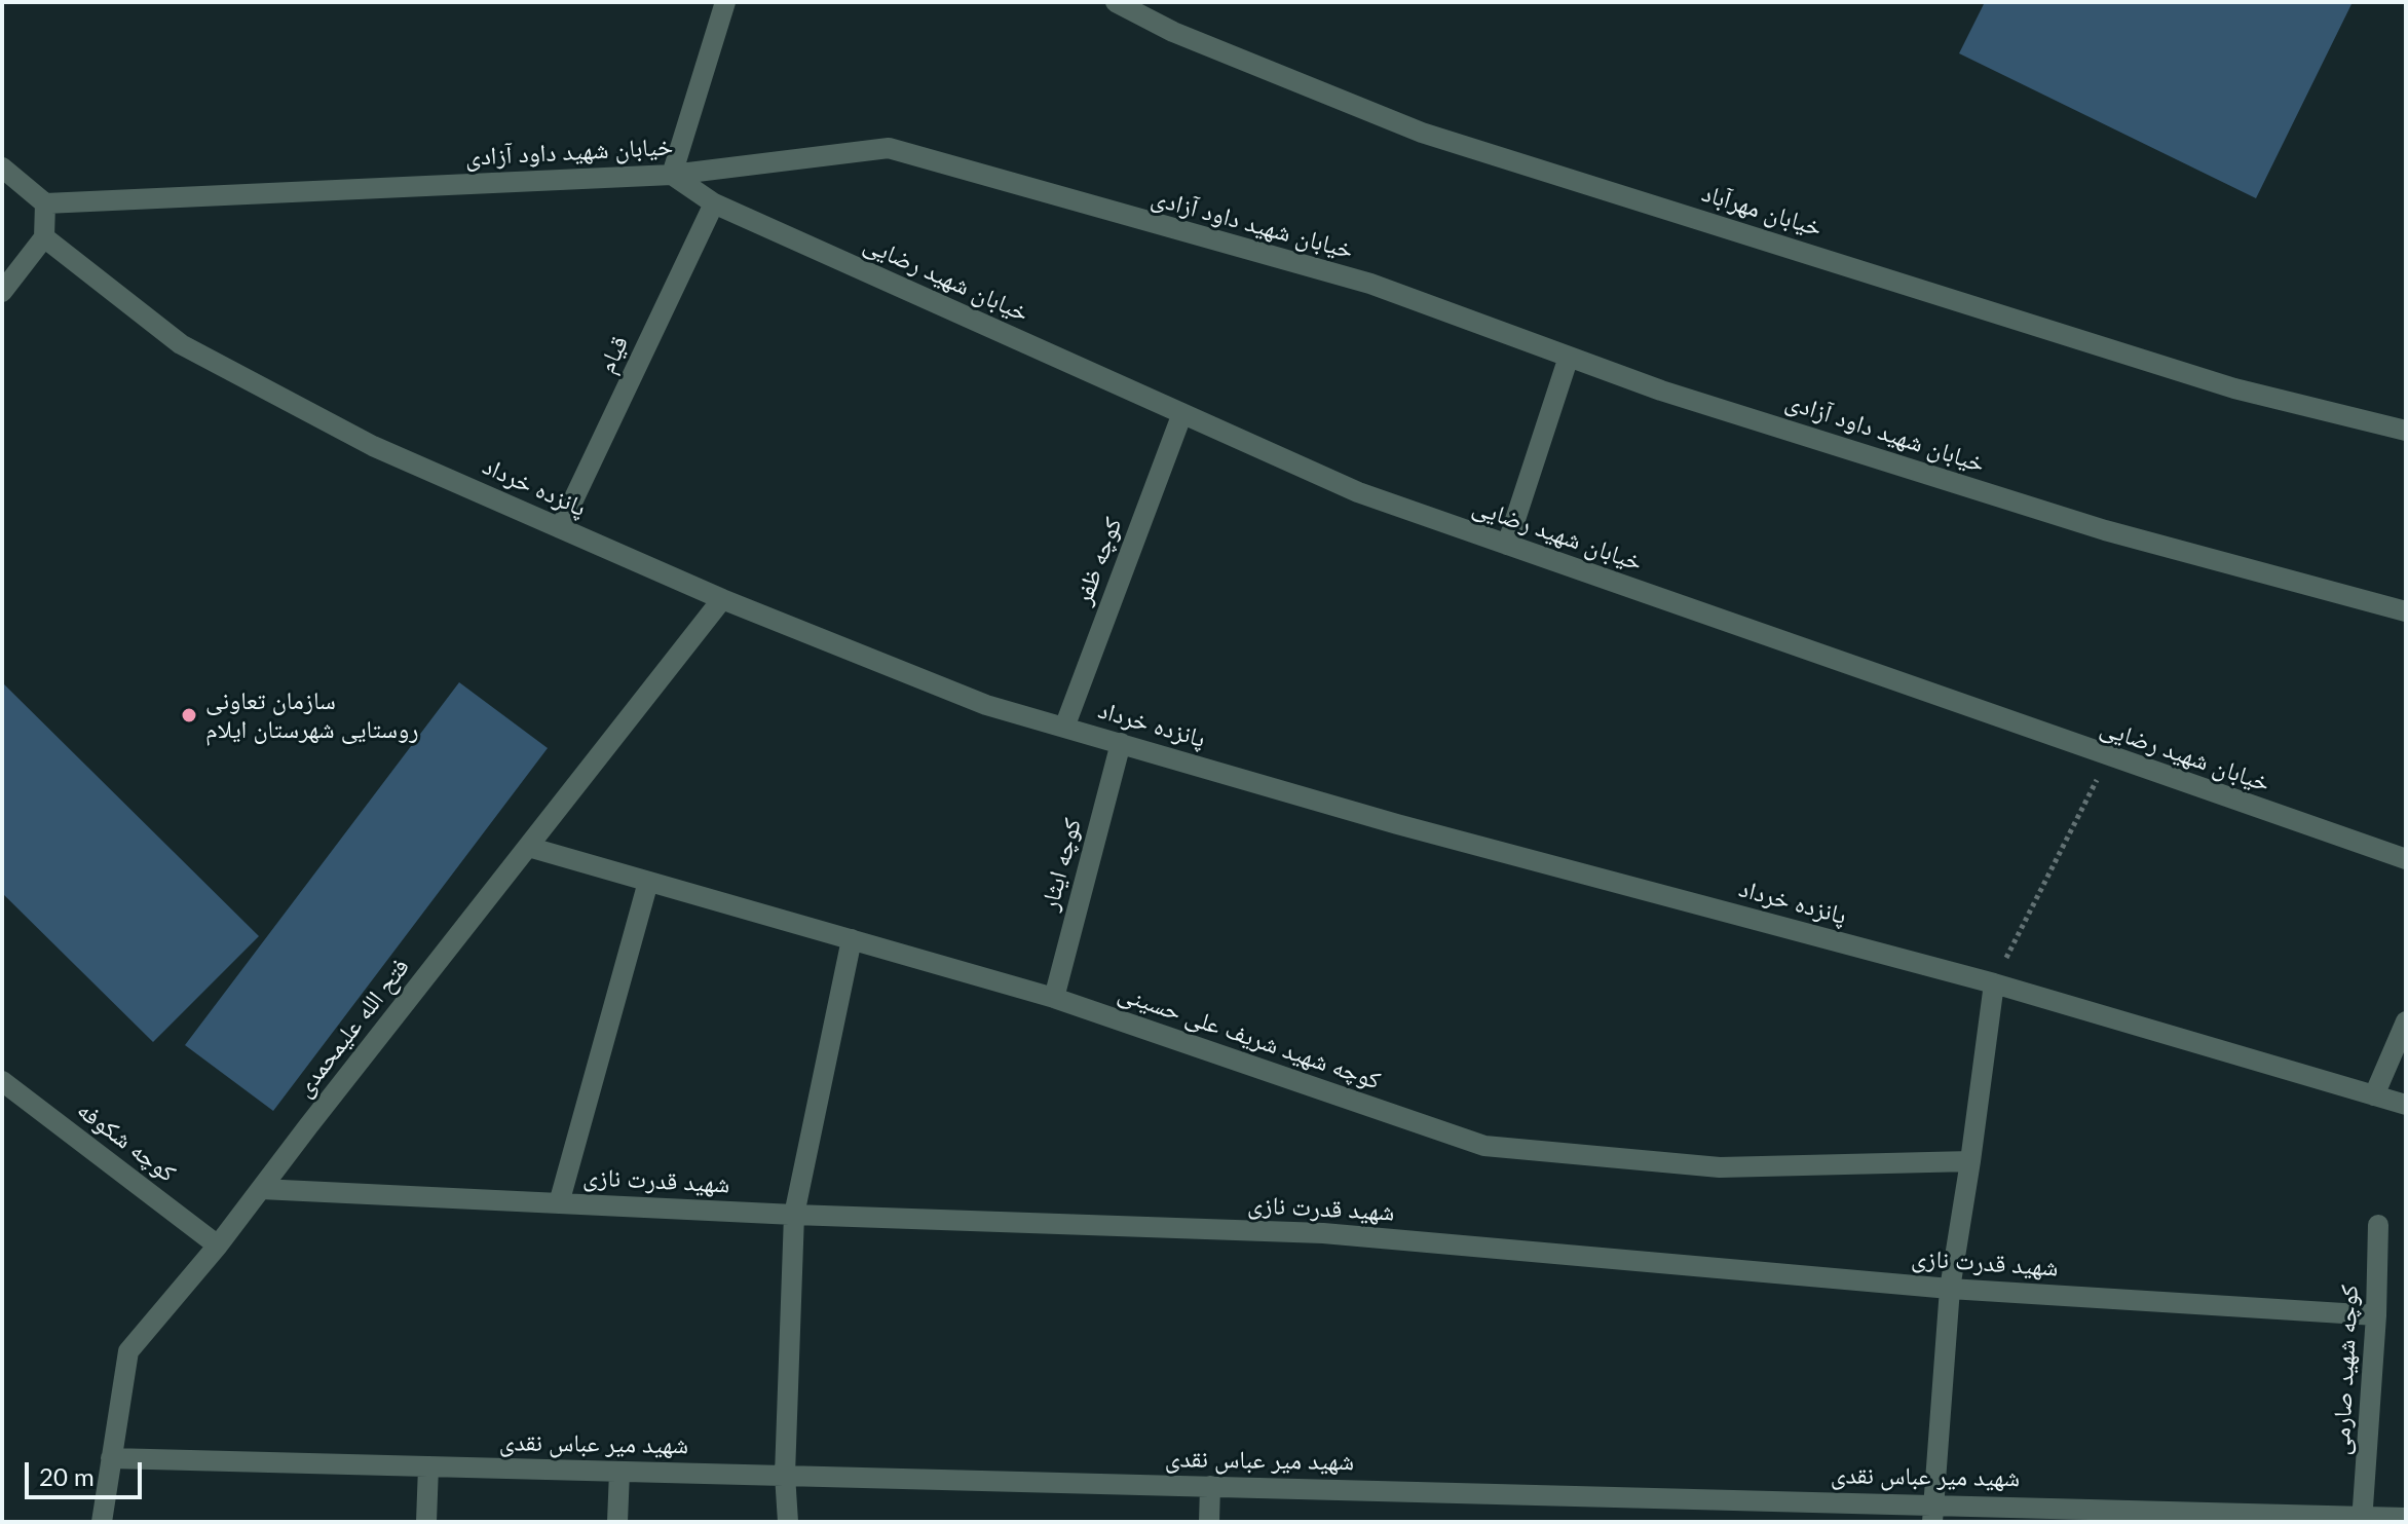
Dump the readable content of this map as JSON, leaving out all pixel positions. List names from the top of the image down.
{
  "streets": {
    "street": [
      "خیابان شهید داود آزادی",
      "خیابان مهرآباد",
      "خیابان شهید رضایی",
      "قیام",
      "پانزده خرداد",
      "کوچه ظفر",
      "کوچه ایثار",
      "فتح الله علیمحمدی",
      "کوچه شهید شریف علی حسینی",
      "کوچه شکوفه",
      "شهید قدرت نازی",
      "کوچه شهید صارمی",
      "شهید میر عباس نقدی"
    ]
  },
  "crossings": [
    ["خیابان شهید داود آزادی", "خیابان شهید رضایی"],
    ["خیابان شهید رضایی", "قیام"],
    ["خیابان شهید رضایی", "کوچه ظفر"],
    ["قیام", "پانزده خرداد"],
    ["پانزده خرداد", "کوچه ظفر"],
    ["پانزده خرداد", "کوچه ایثار"],
    ["پانزده خرداد", "فتح الله علیمحمدی"],
    ["کوچه ایثار", "کوچه شهید شریف علی حسینی"],
    ["فتح الله علیمحمدی", "کوچه شهید شریف علی حسینی"],
    ["فتح الله علیمحمدی", "کوچه شکوفه"],
    ["فتح الله علیمحمدی", "شهید قدرت نازی"],
    ["فتح الله علیمحمدی", "شهید میر عباس نقدی"],
    ["شهید قدرت نازی", "کوچه شهید صارمی"],
    ["کوچه شهید صارمی", "شهید میر عباس نقدی"]
  ],
  "places": ["سازمان تعاونی روستایی شهرستان ایلام"],
  "scale_bar": "20 m"
}
